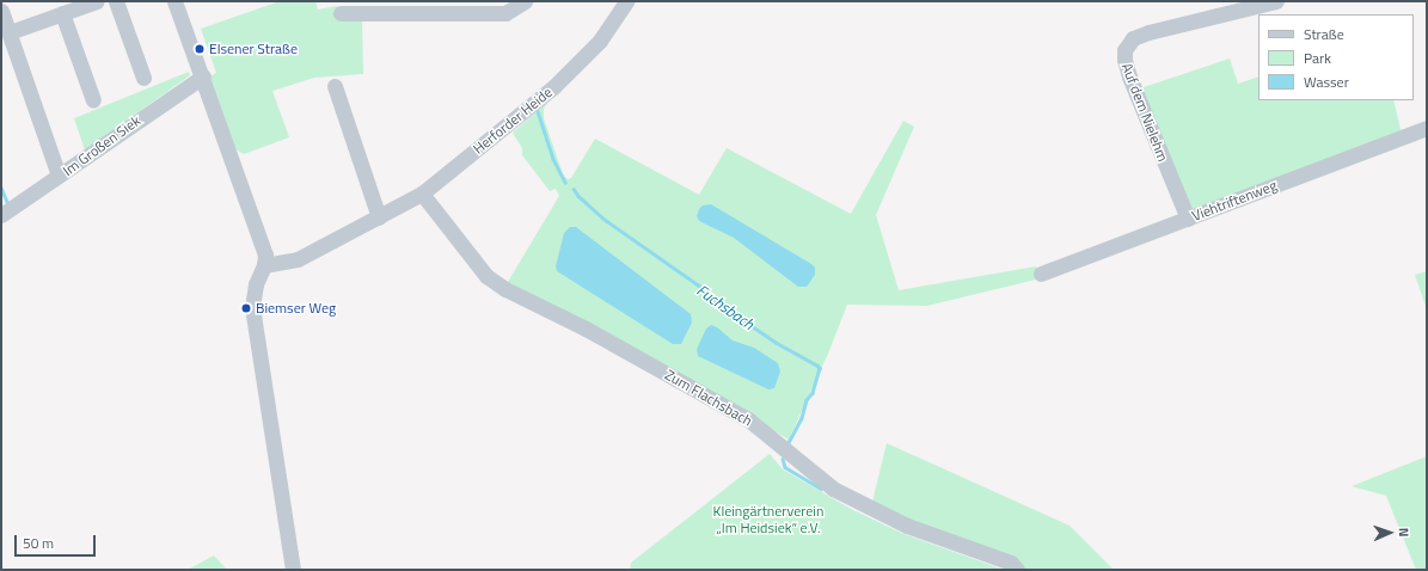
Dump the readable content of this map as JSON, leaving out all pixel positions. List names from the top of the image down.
{
  "streets": {
    "street": [
      "Auf dem Nielehm",
      "Herforder Heide",
      "Im Großen Siek",
      "Viehtriftenweg",
      "Zum Flachsbach"
    ]
  },
  "crossings": [
    ["Auf dem Nielehm", "Viehtriftenweg"],
    ["Herforder Heide", "Zum Flachsbach"]
  ],
  "water": ["Fuchsbach"],
  "parks": ["Kleingärtnerverein „Im Heidsiek“ e.V."],
  "places": ["Elsener Straße", "Biemser Weg"],
  "legend": ["Straße", "Park", "Wasser"],
  "scale_bar": "50 m",
  "north": "right"
}
